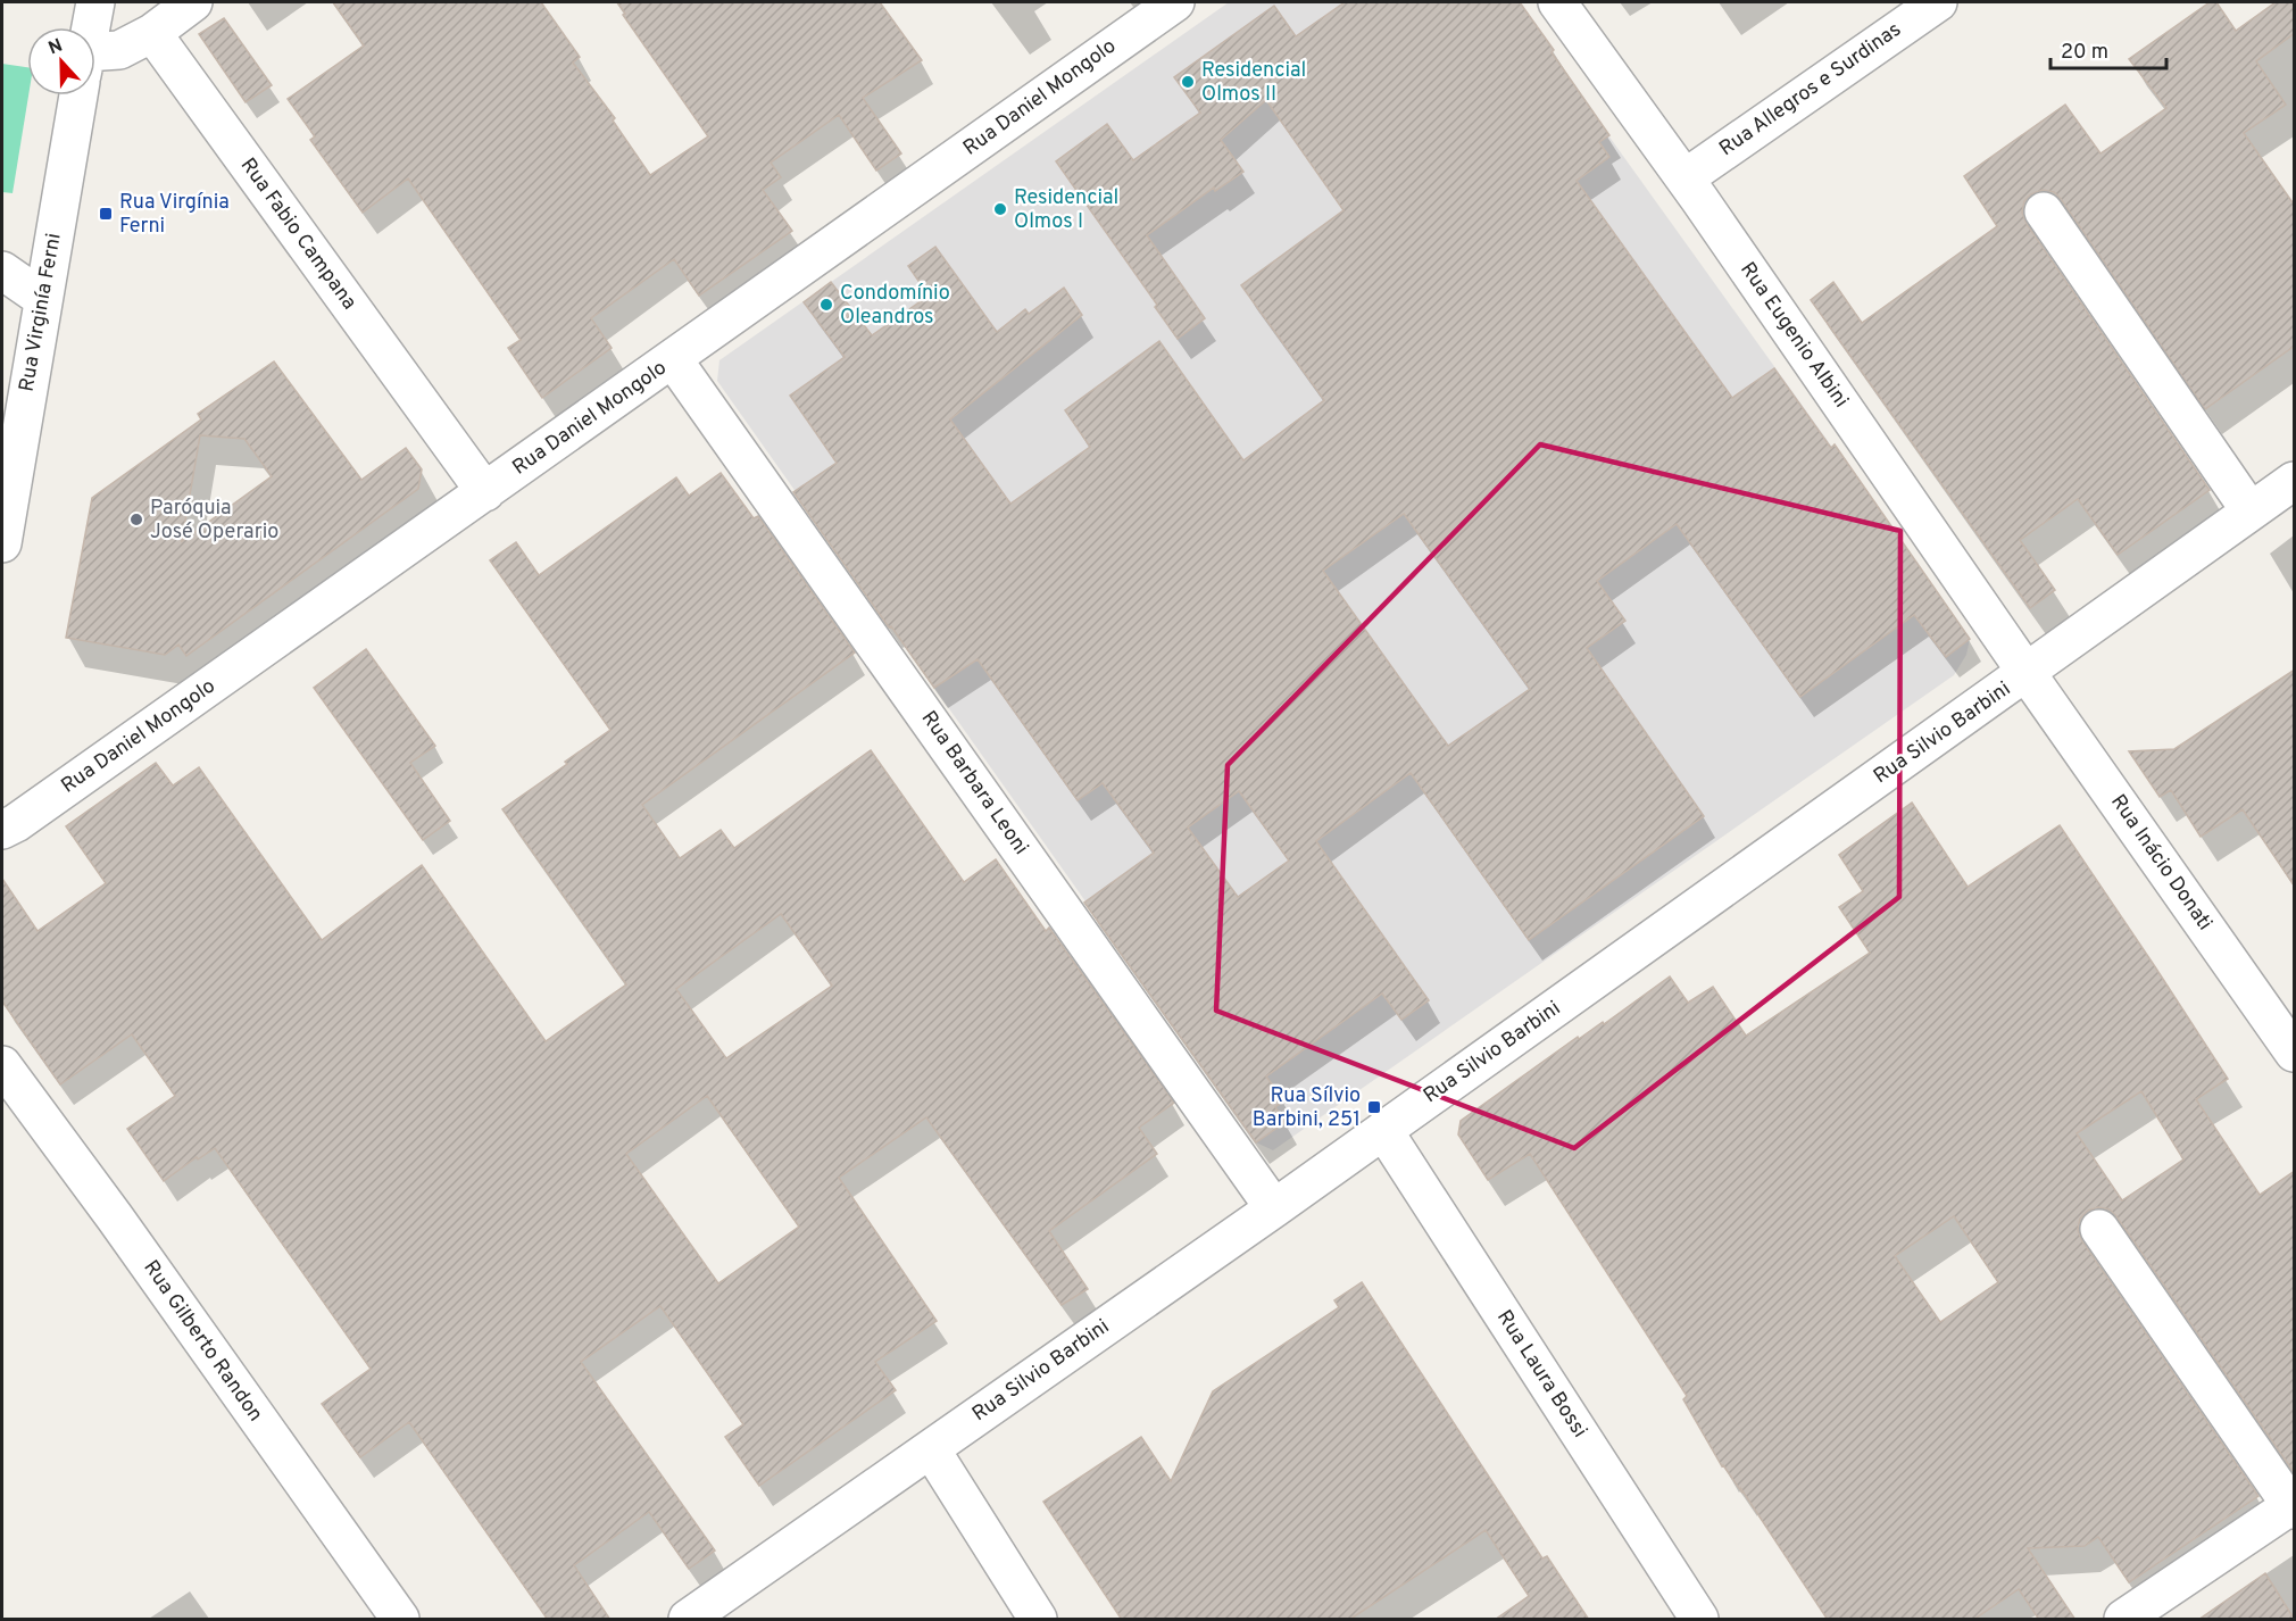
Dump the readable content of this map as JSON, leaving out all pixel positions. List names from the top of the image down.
{
  "streets": {
    "street": [
      "Rua Allegros e Surdinas",
      "Rua Daniel Mongolo",
      "Rua Fabio Campana",
      "Rua Virginía Ferni",
      "Rua Eugenio Albini",
      "Rua Silvio Barbini",
      "Rua Barbara Leoni",
      "Rua Inácio Donati",
      "Rua Gilberto Randon",
      "Rua Laura Bossi"
    ]
  },
  "crossings": [
    ["Rua Allegros e Surdinas", "Rua Eugenio Albini"],
    ["Rua Daniel Mongolo", "Rua Fabio Campana"],
    ["Rua Daniel Mongolo", "Rua Barbara Leoni"],
    ["Rua Eugenio Albini", "Rua Silvio Barbini"],
    ["Rua Eugenio Albini", "Rua Inácio Donati"],
    ["Rua Silvio Barbini", "Rua Barbara Leoni"],
    ["Rua Silvio Barbini", "Rua Inácio Donati"],
    ["Rua Silvio Barbini", "Rua Laura Bossi"]
  ],
  "places": {
    "other": [
      "Residencial Olmos II",
      "Residencial Olmos I",
      "Condomínio Oleandros",
      "Paróquia José Operario"
    ],
    "transit": ["Rua Virgínia Ferni", "Rua Sílvio Barbini, 251"]
  },
  "scale_bar": "20 m",
  "north": "top"
}
